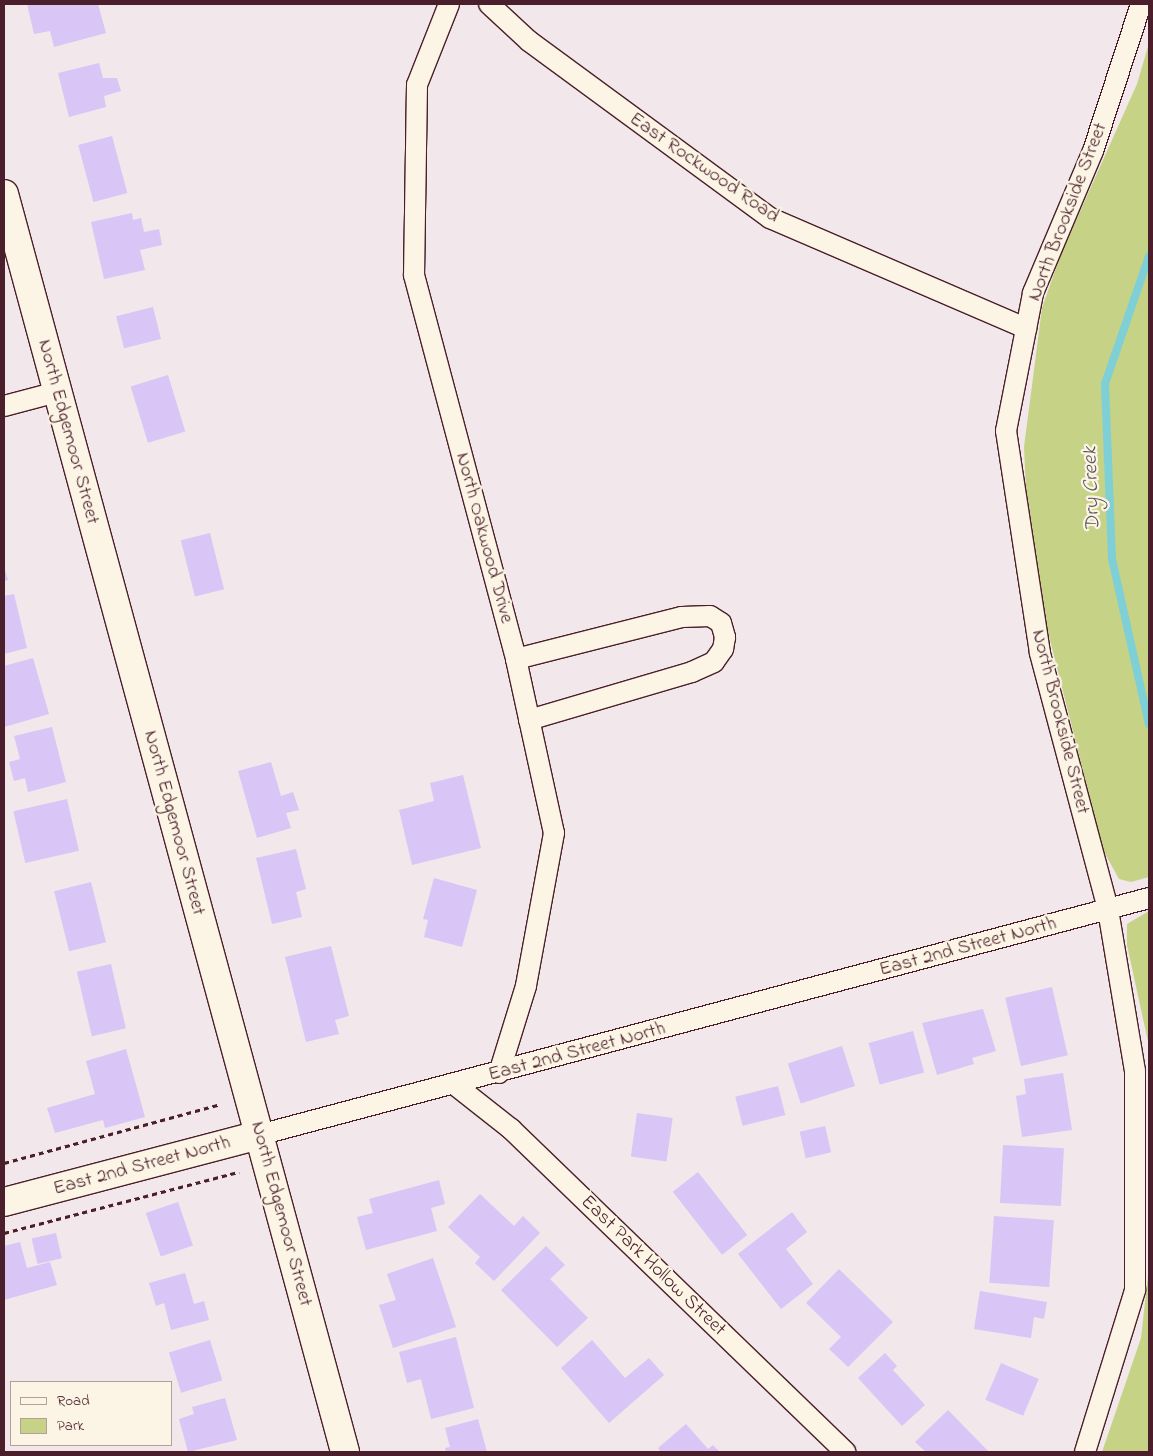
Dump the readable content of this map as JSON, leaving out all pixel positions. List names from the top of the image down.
{
  "streets": {
    "street": [
      "East Rockwood Road",
      "North Brookside Street",
      "North Edgemoor Street",
      "North Oakwood Drive",
      "East 2nd Street North",
      "East Park Hollow Street"
    ]
  },
  "crossings": [
    ["East Rockwood Road", "North Brookside Street"],
    ["North Brookside Street", "East 2nd Street North"],
    ["North Edgemoor Street", "East 2nd Street North"],
    ["North Oakwood Drive", "East 2nd Street North"],
    ["East 2nd Street North", "East Park Hollow Street"]
  ],
  "water": ["Dry Creek"],
  "legend": ["Road", "Park"]
}
